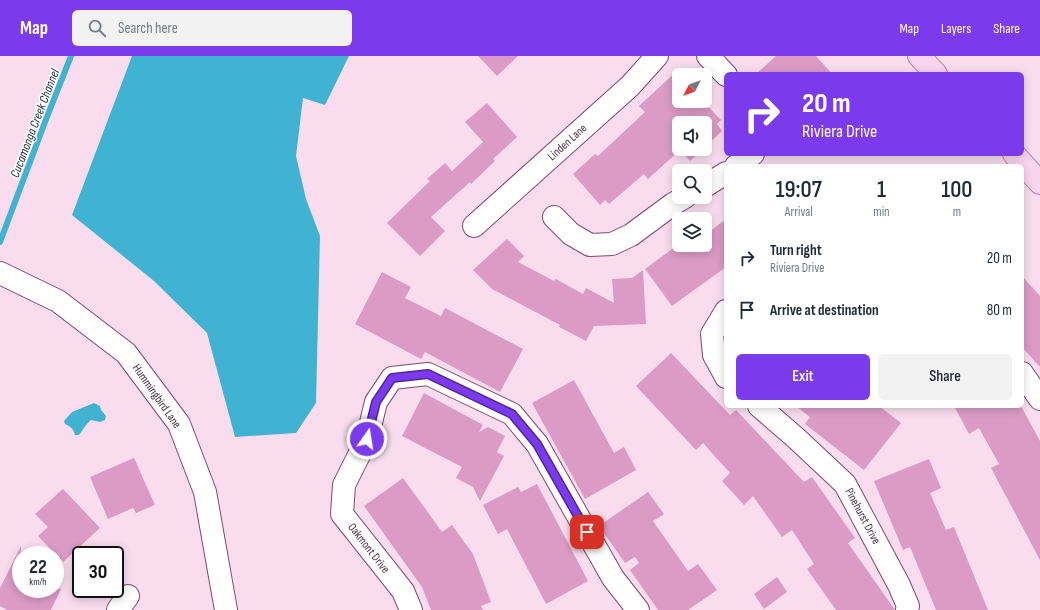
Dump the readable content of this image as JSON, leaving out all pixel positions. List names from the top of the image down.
{
  "streets": {
    "street": [
      "Linden Lane",
      "Hummingbird Lane",
      "Pinehurst Drive",
      "Oakmont Drive"
    ]
  },
  "water": ["Cucamonga Creek Channel"],
  "north": "bottom left",
  "page": {
    "header": "Map",
    "search": "Search here",
    "nav": ["Map", "Layers", "Share"],
    "turn": ["20 m", "Riviera Drive"],
    "eta": [
      "19:07",
      "Arrival",
      "1",
      "min",
      "100",
      "m"
    ],
    "list": [
      {
        "name": "Turn right",
        "note": "Riviera Drive",
        "value": "20 m"
      },
      {
        "name": "Arrive at destination",
        "value": "80 m"
      }
    ],
    "buttons": ["Exit", "Share"],
    "speed": "22 km/h",
    "limit": "30"
  }
}
